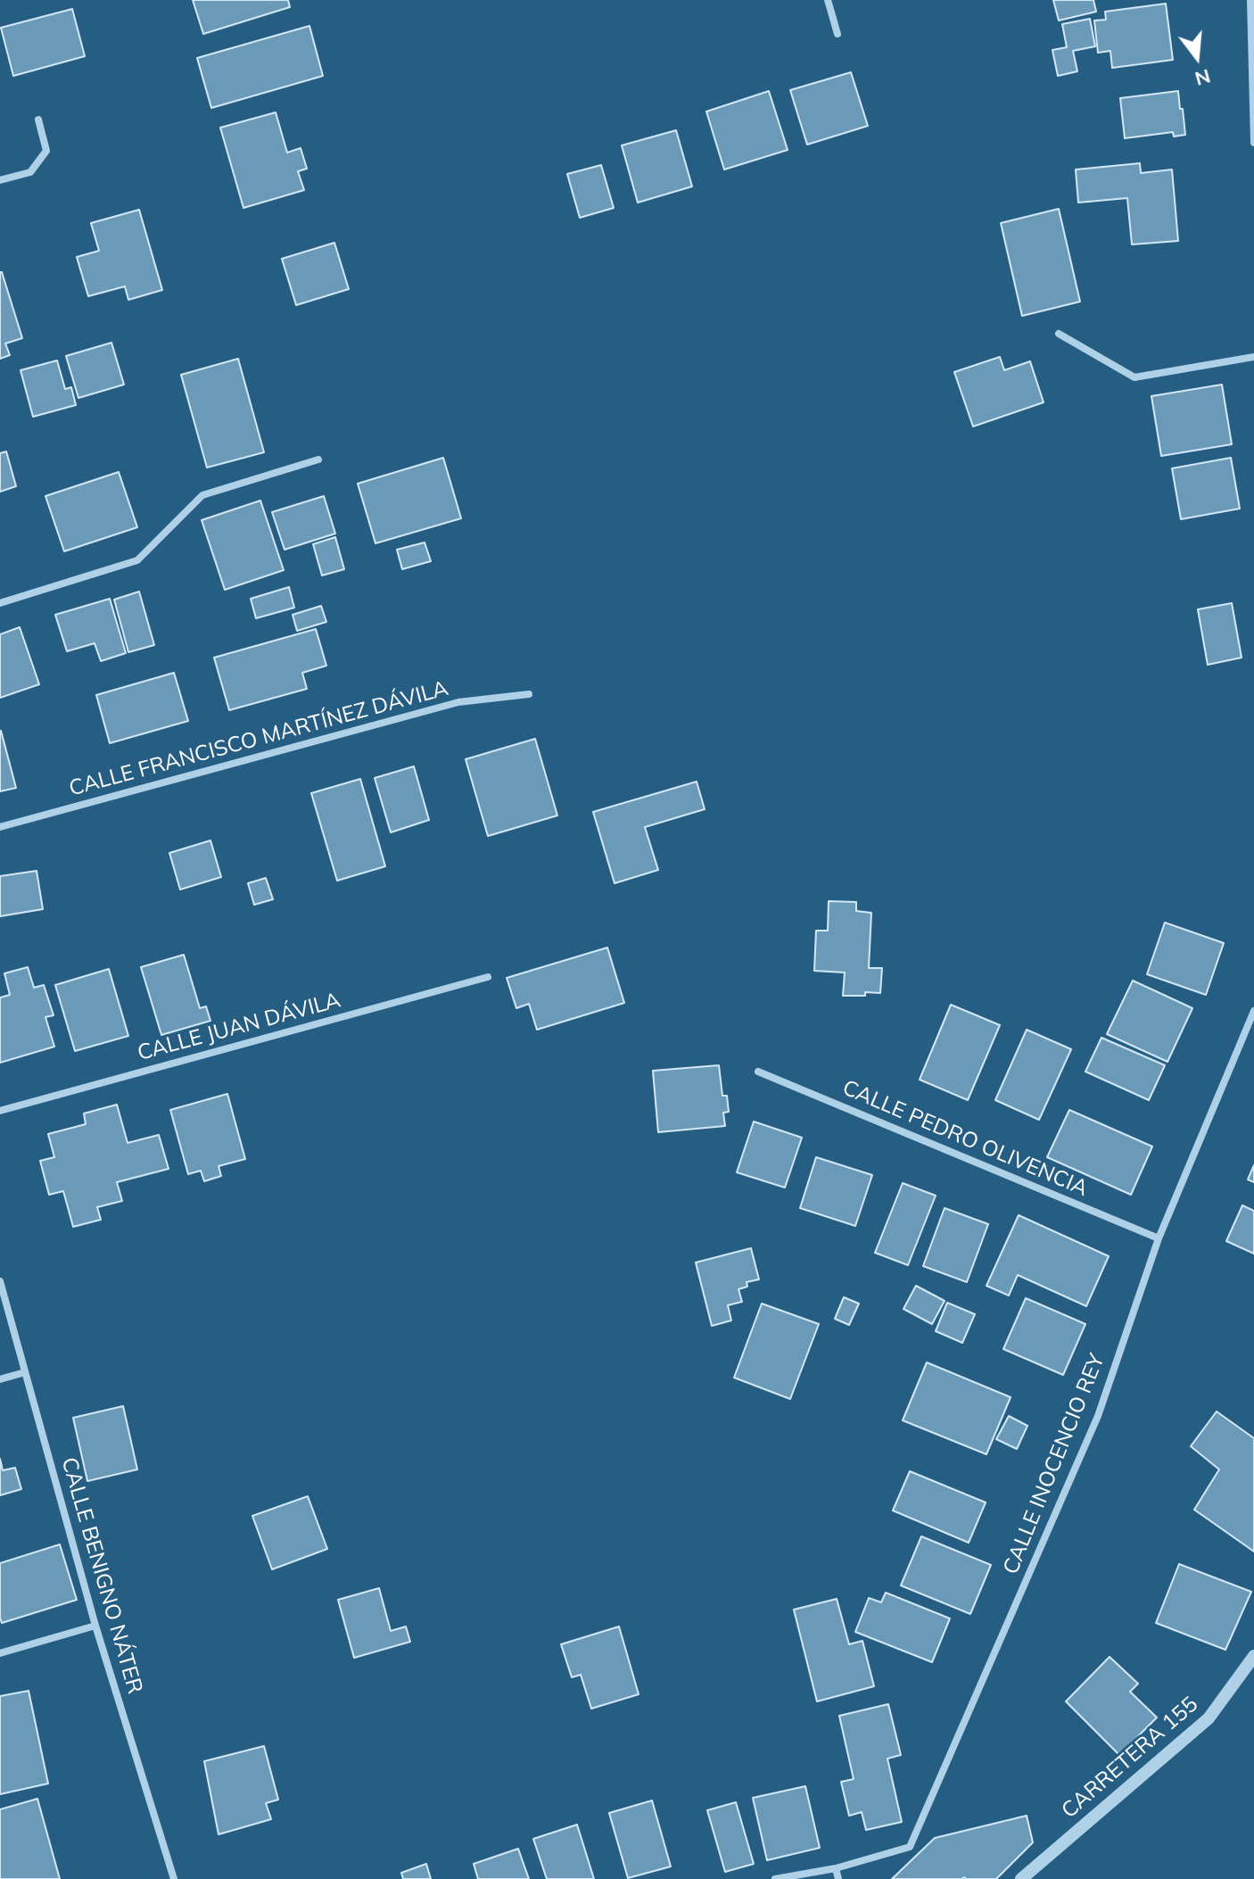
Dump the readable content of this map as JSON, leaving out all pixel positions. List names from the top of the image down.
{
  "streets": {
    "street": [
      "CALLE FRANCISCO MARTÍNEZ DÁVILA",
      "CALLE JUAN DÁVILA",
      "CALLE PEDRO OLIVENCIA",
      "CALLE INOCENCIO REY",
      "CALLE BENIGNO NÁTER",
      "CARRETERA 155"
    ]
  },
  "crossings": [
    ["CALLE PEDRO OLIVENCIA", "CALLE INOCENCIO REY"]
  ],
  "north": "bottom"
}
